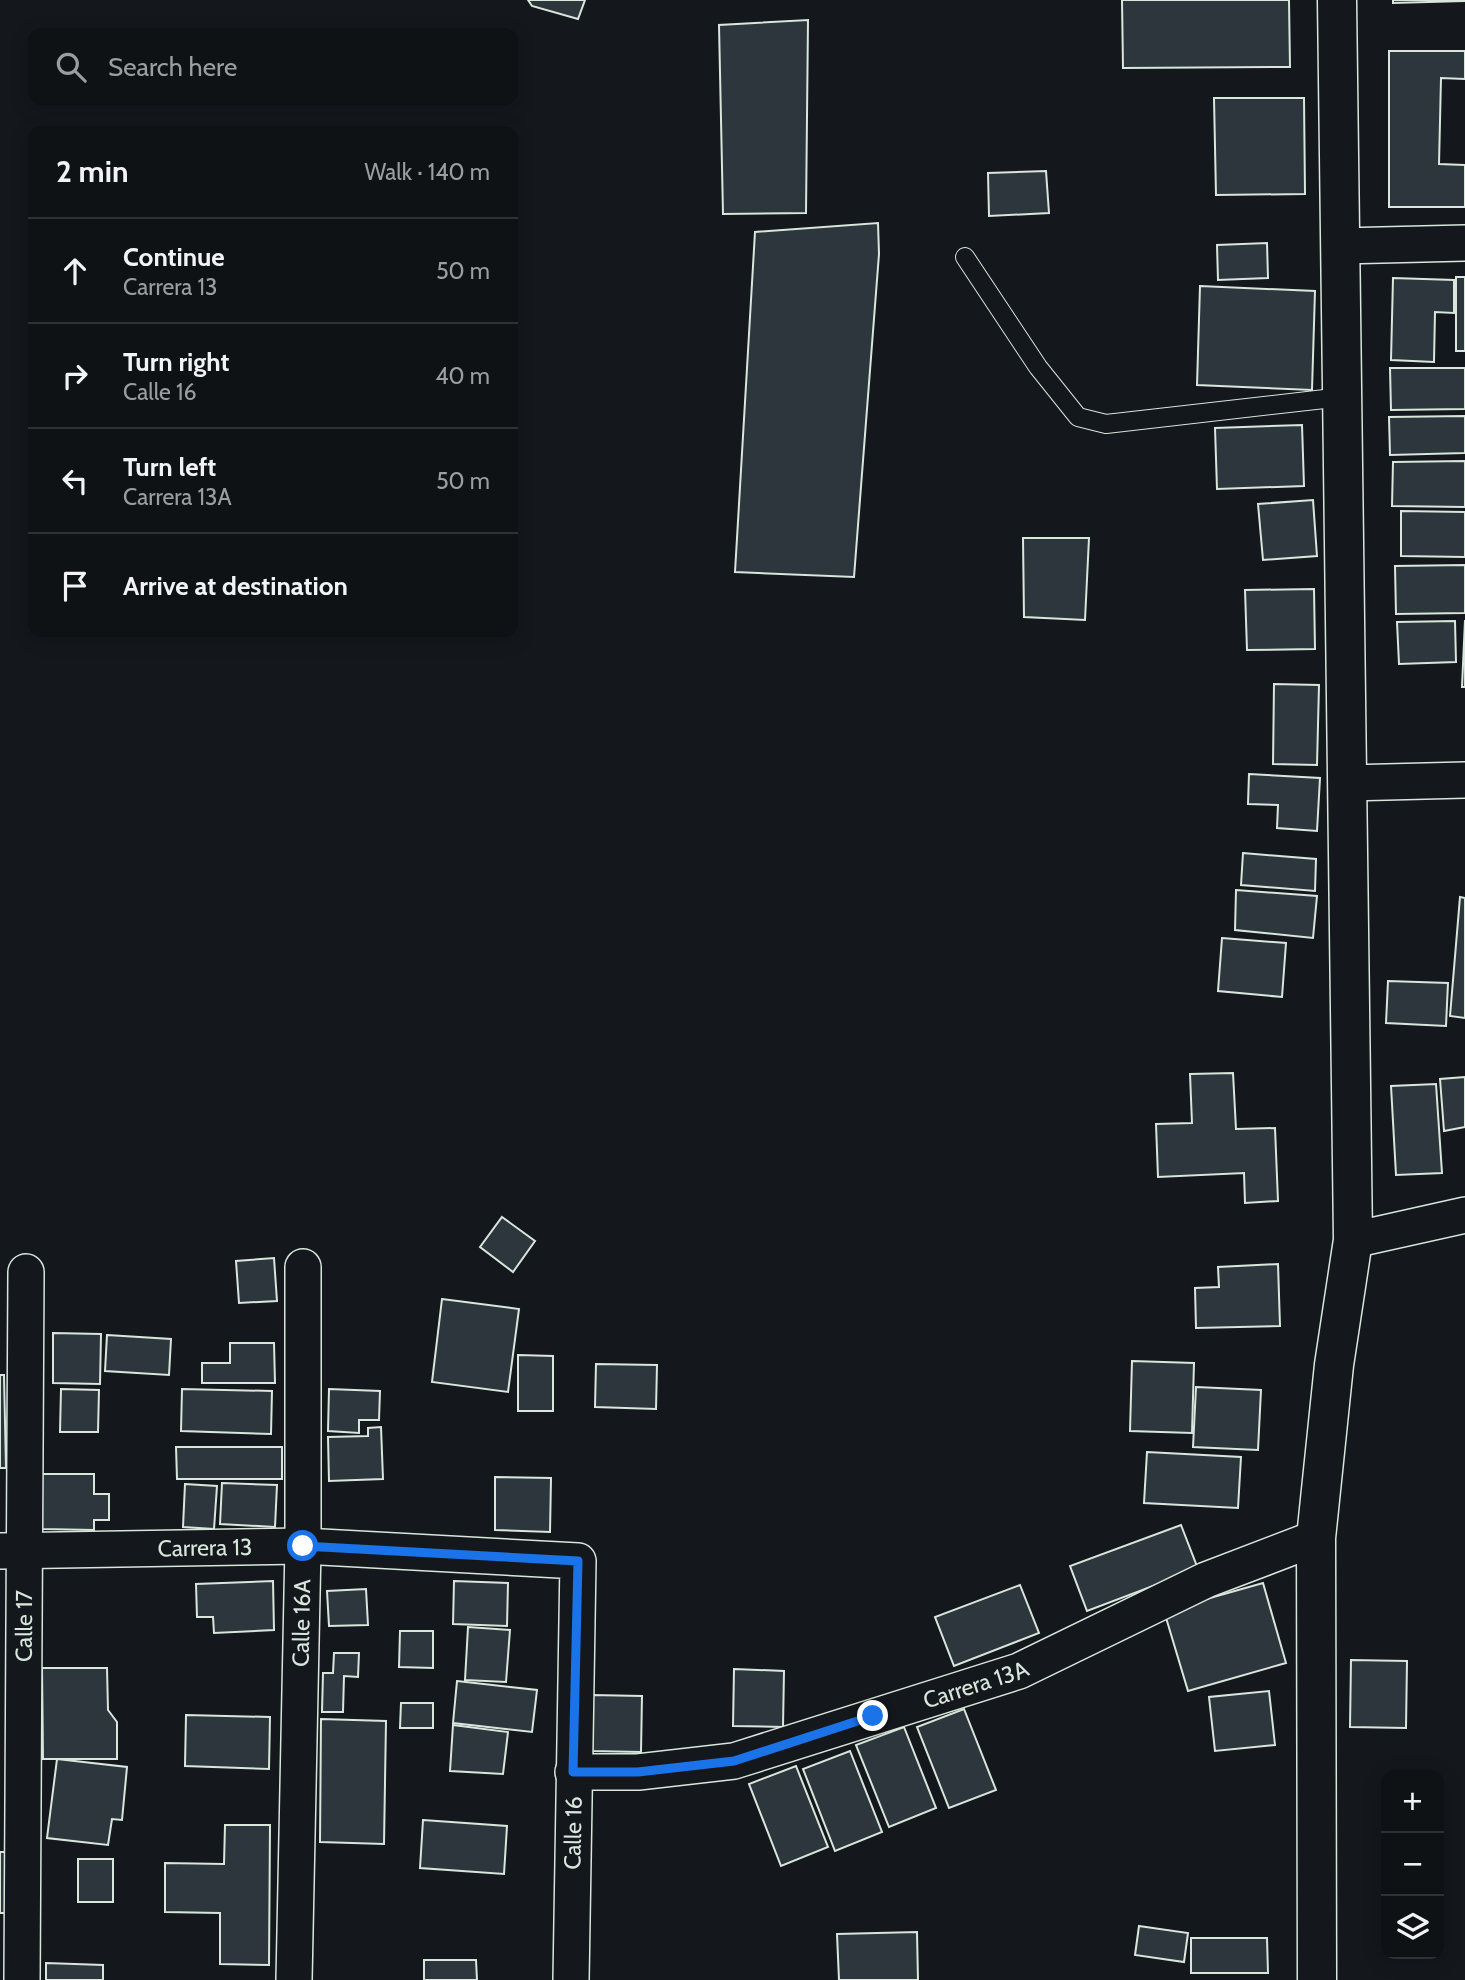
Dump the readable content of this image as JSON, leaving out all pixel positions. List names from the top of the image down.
{
  "streets": {
    "street": [
      "Carrera 13",
      "Calle 16A",
      "Calle 17",
      "Carrera 13A",
      "Calle 16"
    ]
  },
  "crossings": [
    ["Carrera 13", "Calle 16A"],
    ["Carrera 13", "Calle 17"],
    ["Carrera 13", "Calle 16"],
    ["Carrera 13A", "Calle 16"]
  ],
  "page": {
    "search": "Search here",
    "heading": ["2 min", "Walk · 140 m"],
    "list": [
      ["Continue", "Carrera 13", "50 m"],
      ["Turn right", "Calle 16", "40 m"],
      ["Turn left", "Carrera 13A", "50 m"],
      "Arrive at destination"
    ],
    "map_buttons": ["+", "−"]
  }
}
